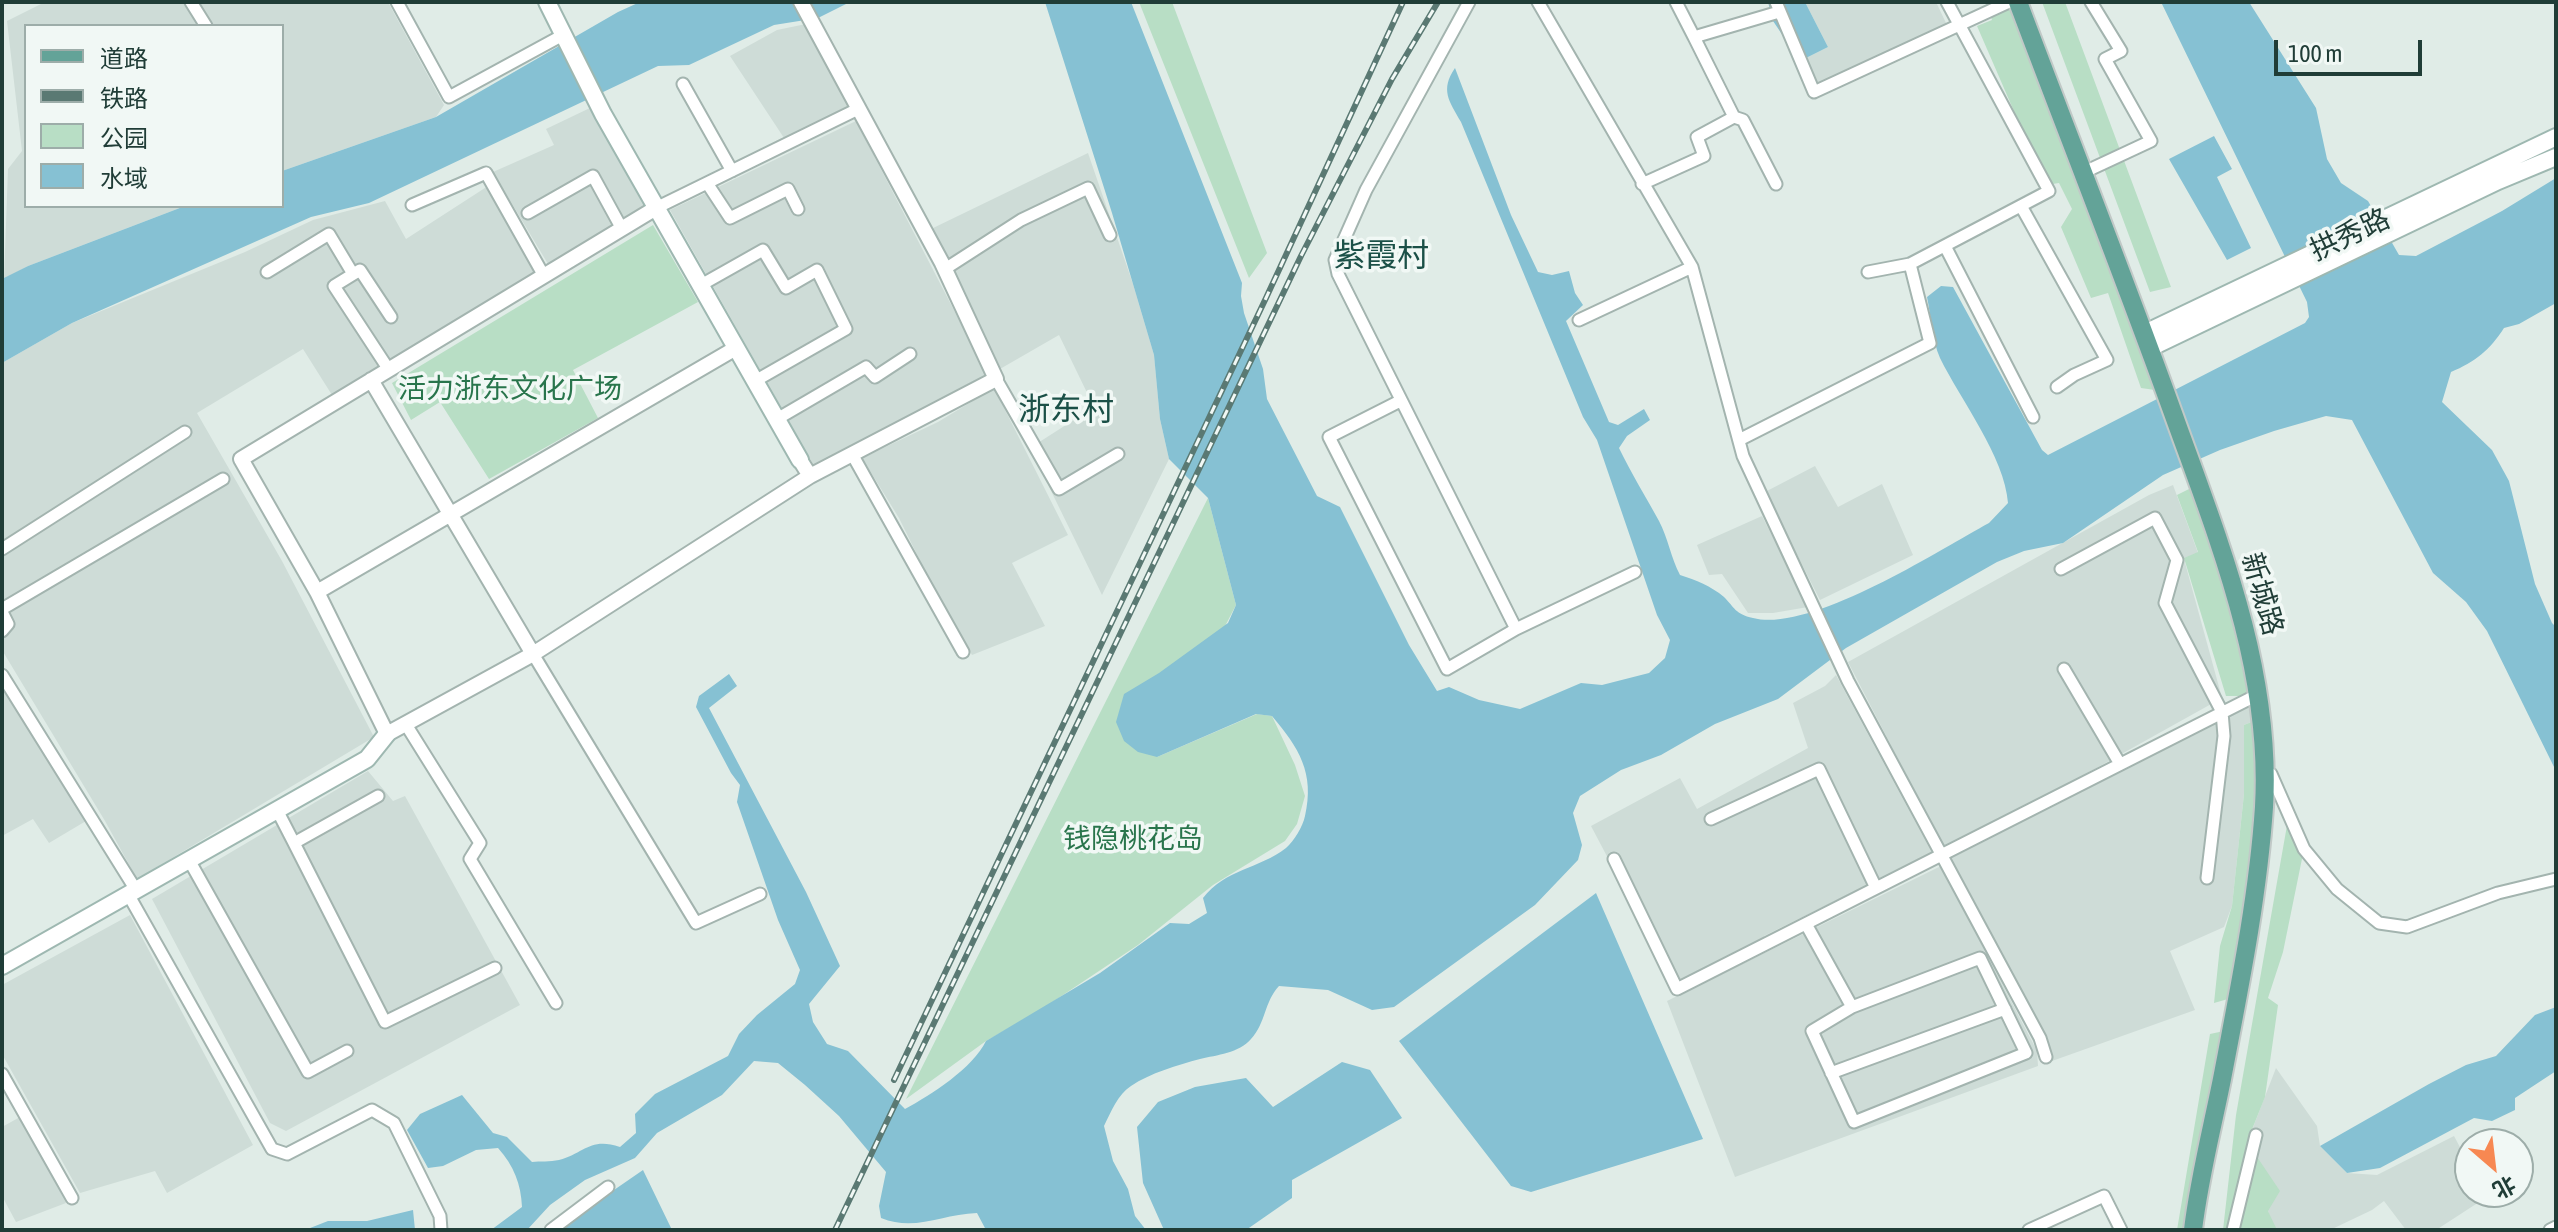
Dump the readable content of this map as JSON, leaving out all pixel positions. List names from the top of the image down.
{
  "streets": {
    "main road": ["拱秀路", "新城路"]
  },
  "crossings": [
    ["拱秀路", "新城路"]
  ],
  "districts": ["紫霞村", "浙东村"],
  "parks": ["活力浙东文化广场", "钱隐桃花岛"],
  "legend": [
    "道路",
    "铁路",
    "公园",
    "水域"
  ],
  "scale_bar": "100 m",
  "north": "bottom right"
}
